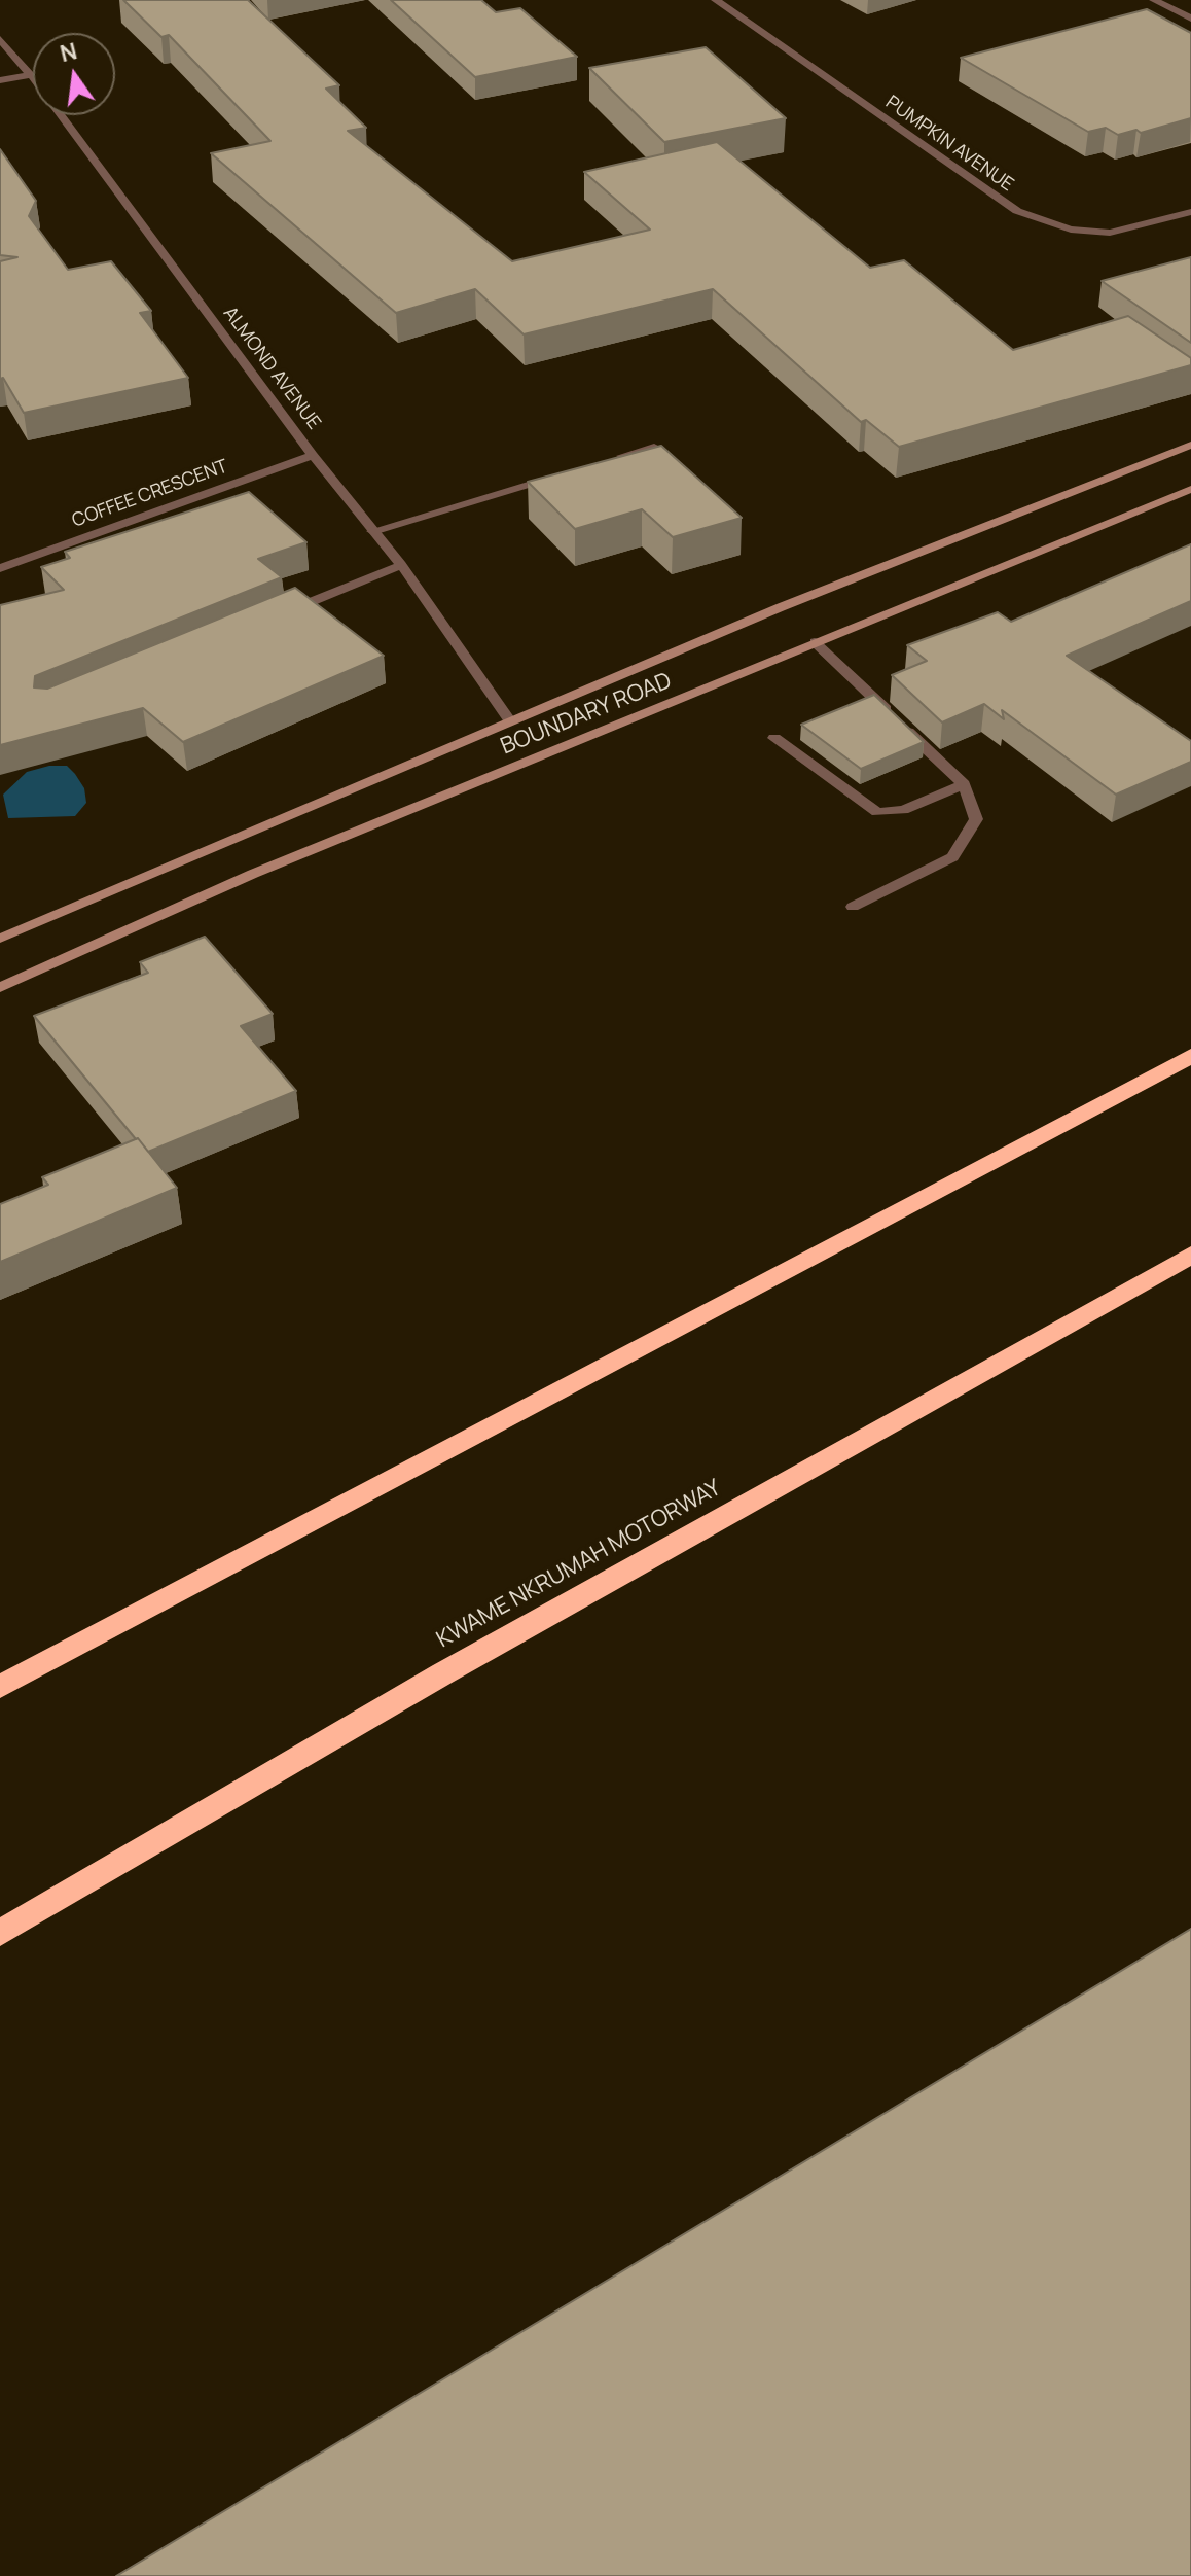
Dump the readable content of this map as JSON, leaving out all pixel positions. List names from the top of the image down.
{
  "streets": {
    "highway": ["KWAME NKRUMAH MOTORWAY"],
    "main road": ["BOUNDARY ROAD"],
    "street": ["PUMPKIN AVENUE", "ALMOND AVENUE", "COFFEE CRESCENT"]
  },
  "crossings": [
    ["ALMOND AVENUE", "COFFEE CRESCENT"],
    ["ALMOND AVENUE", "BOUNDARY ROAD"]
  ],
  "north": "top"
}
